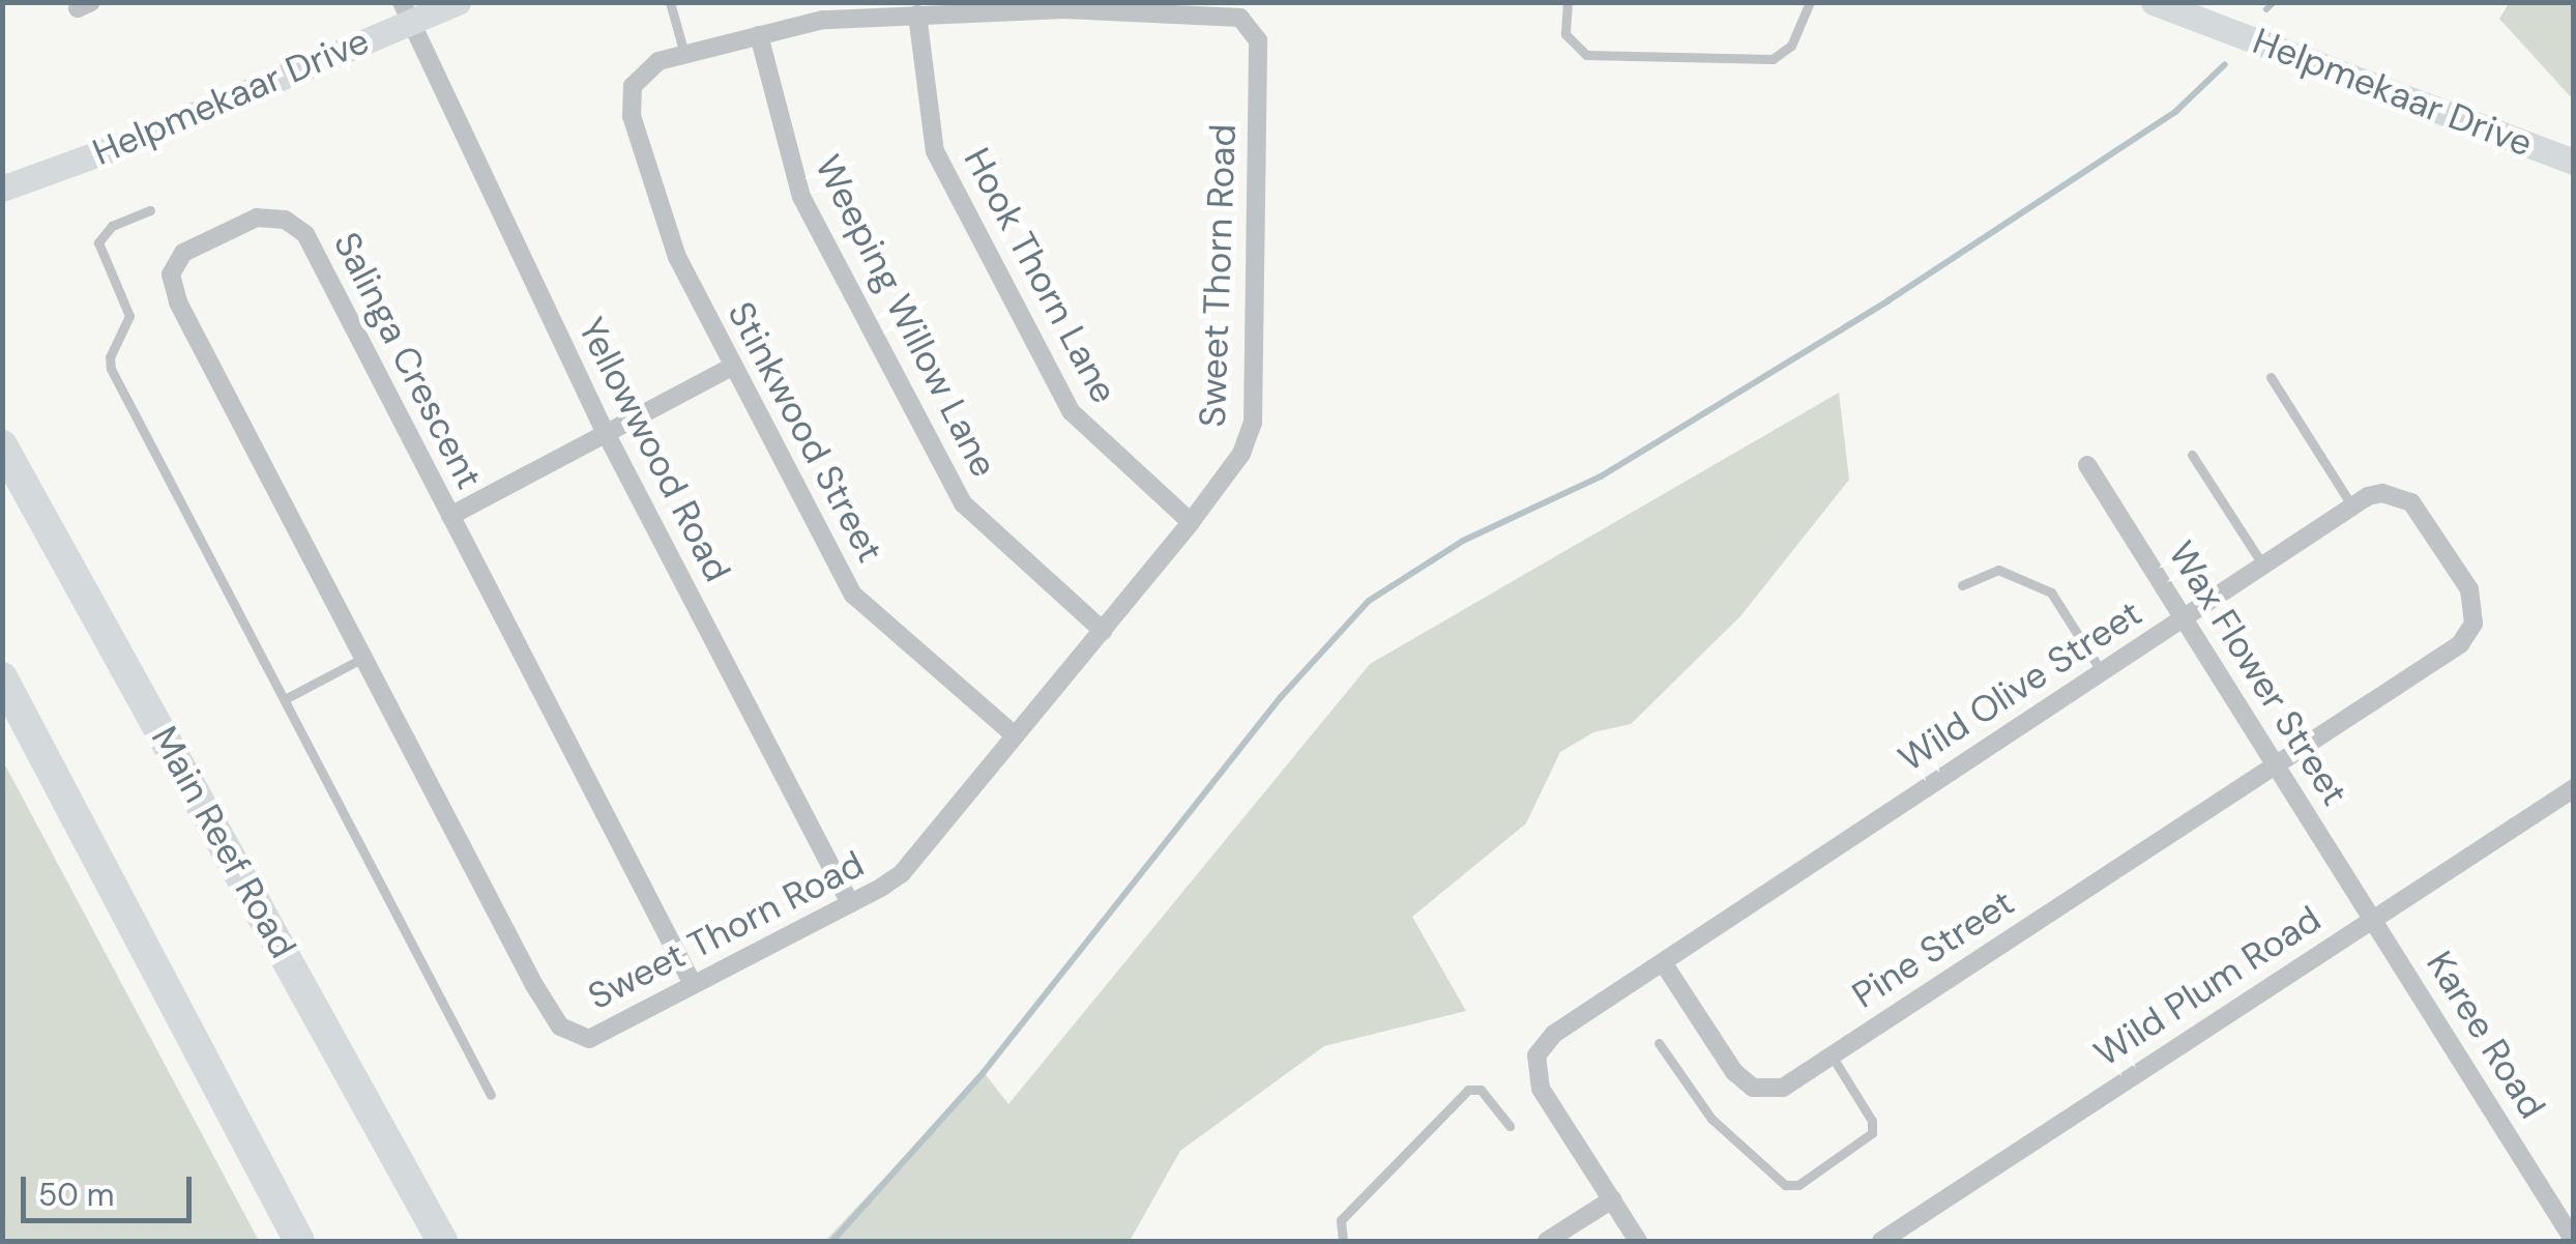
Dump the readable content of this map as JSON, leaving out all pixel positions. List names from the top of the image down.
{
  "streets": {
    "main road": ["Main Reef Road"],
    "street": [
      "Helpmekaar Drive",
      "Hook Thorn Lane",
      "Sweet Thorn Road",
      "Weeping Willow Lane",
      "Salinga Crescent",
      "Stinkwood Street",
      "Yellowwood Road",
      "Wax Flower Street",
      "Wild Olive Street",
      "Pine Street",
      "Wild Plum Road",
      "Karee Road"
    ]
  },
  "crossings": [
    ["Helpmekaar Drive", "Yellowwood Road"],
    ["Hook Thorn Lane", "Sweet Thorn Road"],
    ["Sweet Thorn Road", "Weeping Willow Lane"],
    ["Sweet Thorn Road", "Salinga Crescent"],
    ["Sweet Thorn Road", "Stinkwood Street"],
    ["Sweet Thorn Road", "Yellowwood Road"],
    ["Wax Flower Street", "Wild Olive Street"],
    ["Wax Flower Street", "Pine Street"],
    ["Wax Flower Street", "Wild Plum Road"],
    ["Wax Flower Street", "Karee Road"],
    ["Wild Olive Street", "Pine Street"],
    ["Wild Plum Road", "Karee Road"]
  ],
  "scale_bar": "50 m"
}
